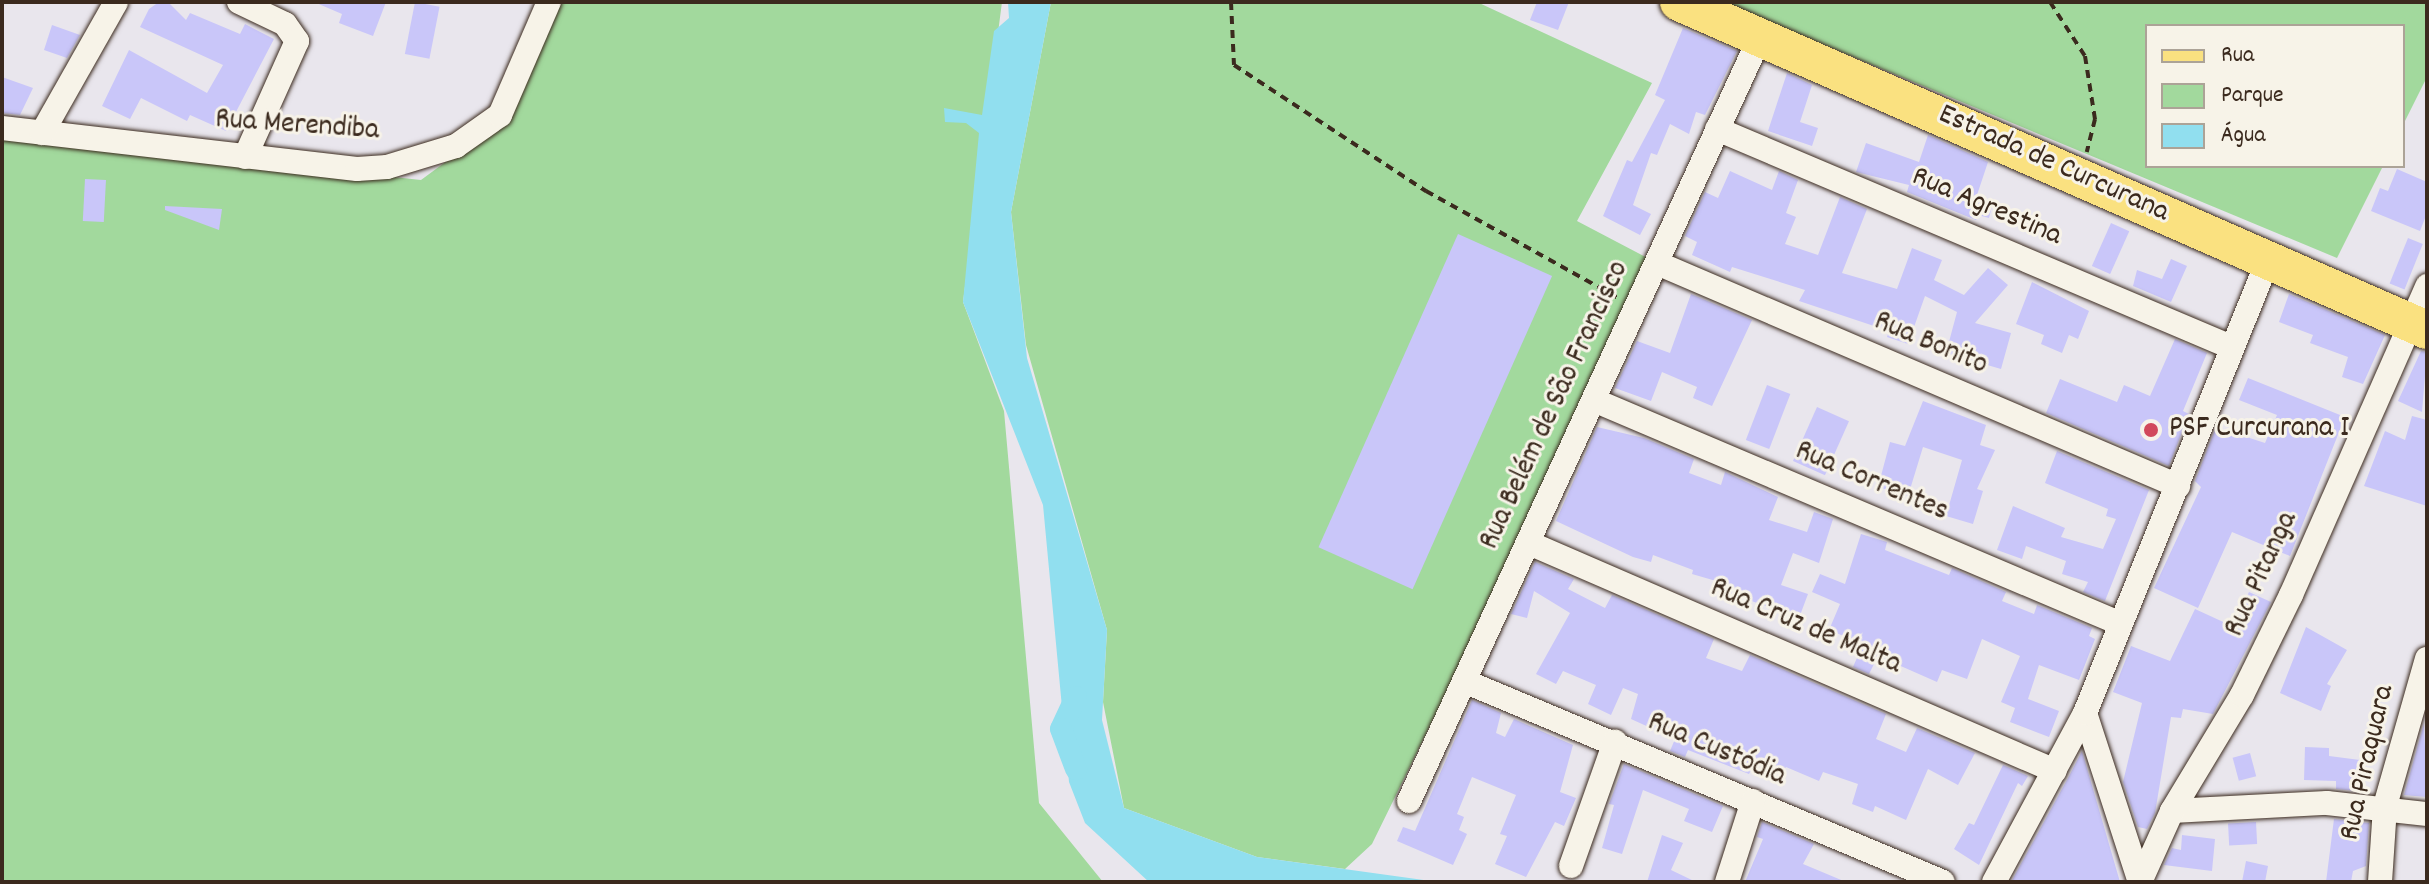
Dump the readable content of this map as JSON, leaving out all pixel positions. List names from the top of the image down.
{
  "streets": {
    "main road": ["Estrada de Curcurana"],
    "street": [
      "Rua Merendiba",
      "Rua Agrestina",
      "Rua Bonito",
      "Rua Belém de São Francisco",
      "Rua Correntes",
      "Rua Pitanga",
      "Rua Cruz de Malta",
      "Rua Custódia",
      "Rua Piraquara"
    ]
  },
  "crossings": [
    ["Estrada de Curcurana", "Rua Belém de São Francisco"],
    ["Estrada de Curcurana", "Rua Pitanga"],
    ["Rua Agrestina", "Rua Belém de São Francisco"],
    ["Rua Bonito", "Rua Belém de São Francisco"],
    ["Rua Belém de São Francisco", "Rua Correntes"],
    ["Rua Belém de São Francisco", "Rua Cruz de Malta"],
    ["Rua Belém de São Francisco", "Rua Custódia"]
  ],
  "places": ["PSF Curcurana I"],
  "legend": ["Rua", "Parque", "Água"]
}
